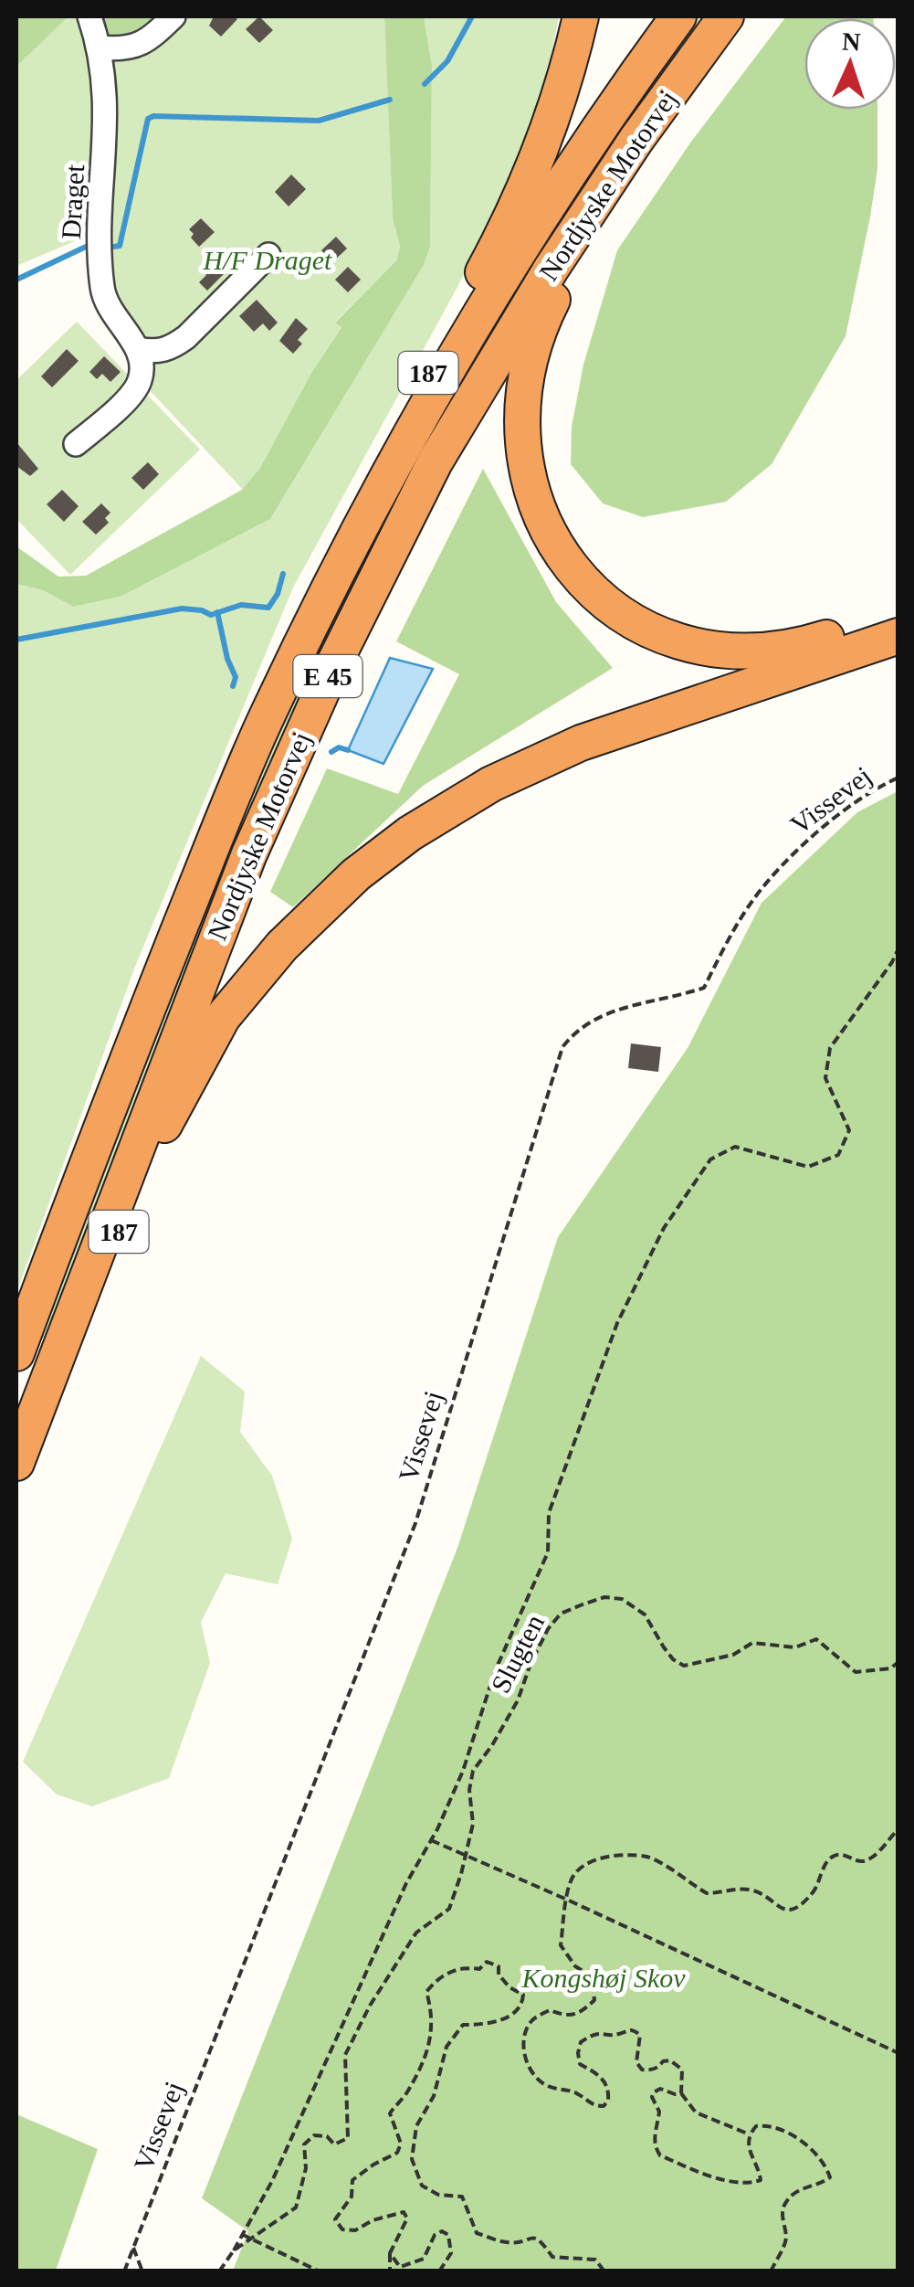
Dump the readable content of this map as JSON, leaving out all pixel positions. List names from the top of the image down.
{
  "streets": {
    "highway": ["Nordjyske Motorvej", "187", "E 45"],
    "street": ["Draget"],
    "path": ["Vissevej", "Slugten"]
  },
  "crossings": [
    ["Nordjyske Motorvej", "187"]
  ],
  "parks": ["H/F Draget", "Kongshøj Skov"],
  "north": "top"
}
